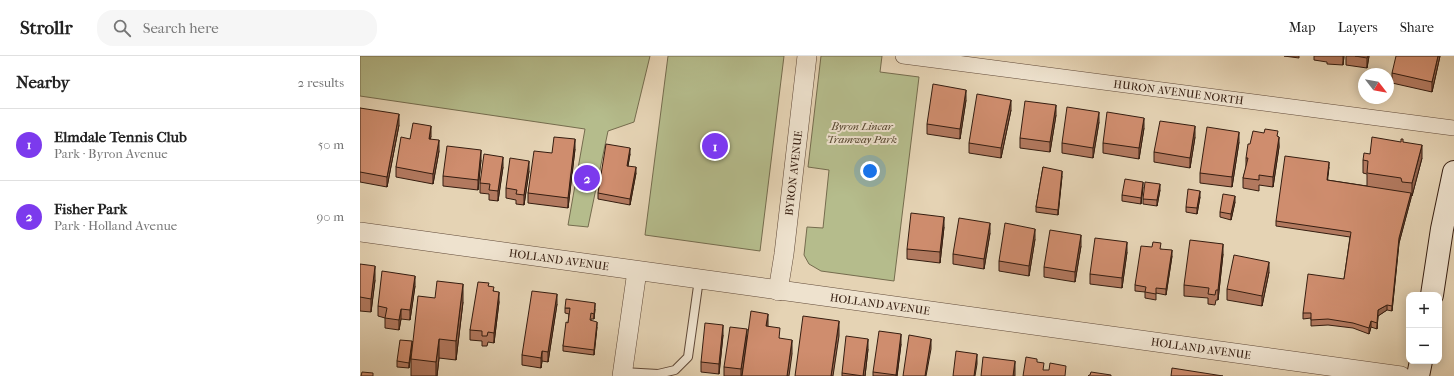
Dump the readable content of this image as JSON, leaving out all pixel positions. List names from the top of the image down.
{
  "streets": {
    "street": ["HURON AVENUE NORTH", "BYRON AVENUE", "HOLLAND AVENUE"]
  },
  "crossings": [
    ["BYRON AVENUE", "HOLLAND AVENUE"]
  ],
  "parks": ["Byron Linear Tramway Park"],
  "north": "bottom right",
  "page": {
    "header": "Strollr",
    "search": "Search here",
    "nav": ["Map", "Layers", "Share"],
    "heading": ["Nearby", "2 results"],
    "list": [
      {
        "mark": "1",
        "name": "Elmdale Tennis Club",
        "note": "Park · Byron Avenue",
        "value": "50 m"
      },
      {
        "mark": "2",
        "name": "Fisher Park",
        "note": "Park · Holland Avenue",
        "value": "90 m"
      }
    ],
    "pins": ["1", "2"],
    "map_buttons": ["+", "−"]
  }
}
